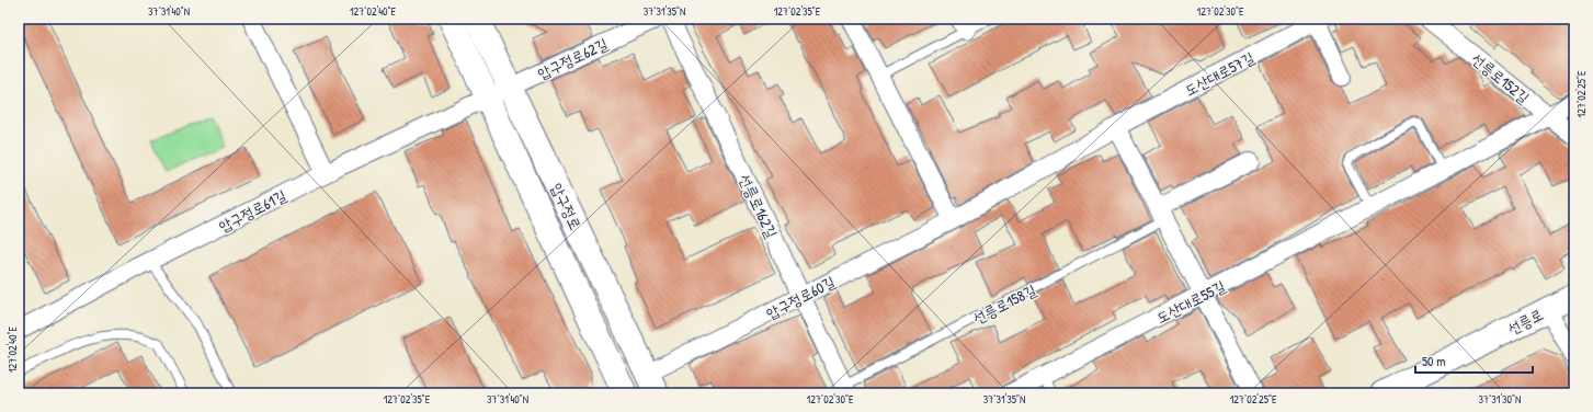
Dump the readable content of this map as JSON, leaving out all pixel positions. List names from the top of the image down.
{
  "streets": {
    "main road": ["압구정로", "선릉로"],
    "street": [
      "압구정로62길",
      "도산대로57길",
      "선릉로152길",
      "선릉로162길",
      "압구정로61길",
      "압구정로60길",
      "도산대로55길"
    ],
    "lane": ["선릉로158길"]
  },
  "crossings": [
    ["압구정로62길", "압구정로"],
    ["압구정로62길", "압구정로61길"],
    ["도산대로57길", "압구정로60길"],
    ["선릉로152길", "도산대로55길"],
    ["압구정로", "압구정로61길"],
    ["압구정로", "압구정로60길"],
    ["선릉로162길", "압구정로60길"],
    ["선릉로162길", "선릉로158길"]
  ],
  "scale_bar": "50 m",
  "coordinates": [
    "37°31'40\"N",
    "127°02'40\"E",
    "37°31'35\"N",
    "127°02'35\"E",
    "127°02'30\"E",
    "127°02'25\"E",
    "37°31'30\"N"
  ]
}
